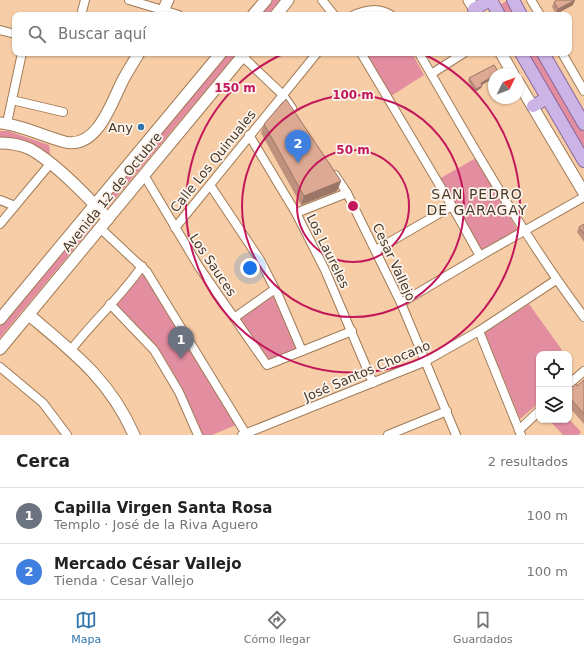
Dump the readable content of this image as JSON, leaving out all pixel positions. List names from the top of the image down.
{
  "streets": {
    "main road": ["Avenida 12 de Octubre"],
    "street": [
      "Calle Los Quinuales",
      "Los Laureles",
      "Cesar Vallejo",
      "Los Sauces",
      "José Santos Chocano"
    ]
  },
  "crossings": [
    ["Calle Los Quinuales", "Los Laureles"],
    ["Calle Los Quinuales", "Los Sauces"],
    ["Avenida 12 de Octubre", "Los Sauces"],
    ["Los Laureles", "José Santos Chocano"],
    ["Cesar Vallejo", "José Santos Chocano"]
  ],
  "districts": ["SAN PEDRO DE GARAGAY"],
  "places": ["Any"],
  "north": "top right",
  "page": {
    "search": "Buscar aquí",
    "pins": ["2", "1"],
    "heading": ["Cerca", "2 resultados"],
    "list": [
      {
        "mark": "1",
        "name": "Capilla Virgen Santa Rosa",
        "note": "Templo · José de la Riva Aguero",
        "value": "100 m"
      },
      {
        "mark": "2",
        "name": "Mercado César Vallejo",
        "note": "Tienda · Cesar Vallejo",
        "value": "100 m"
      }
    ],
    "nav": ["Mapa", "Cómo llegar", "Guardados"]
  },
  "rings": ["150 m", "100 m", "50 m"]
}
